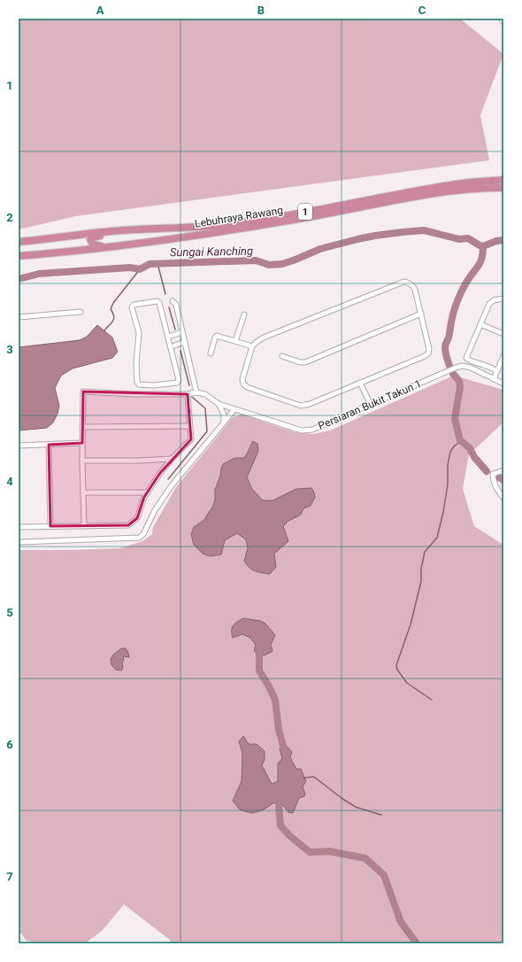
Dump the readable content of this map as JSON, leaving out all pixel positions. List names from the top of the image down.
{
  "streets": {
    "highway": ["1", "Lebuhraya Rawang"],
    "street": ["Persiaran Bukit Takun 1"]
  },
  "water": ["Sungai Kanching"],
  "grid": {
    "columns": ["A", "B", "C"],
    "rows": [
      "1",
      "2",
      "3",
      "4",
      "5",
      "6",
      "7"
    ]
  }
}
